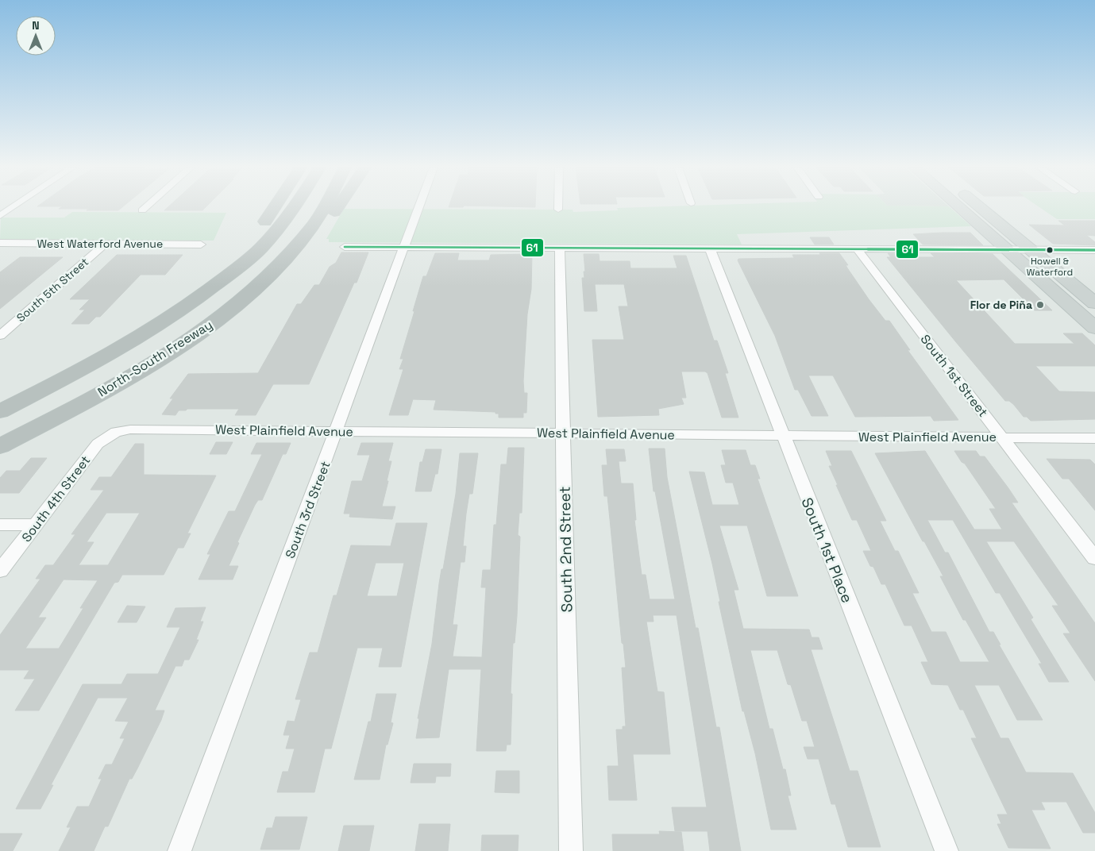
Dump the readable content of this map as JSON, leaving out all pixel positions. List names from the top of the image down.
{
  "streets": {
    "highway": ["North-South Freeway"],
    "street": [
      "West Waterford Avenue",
      "South 5th Street",
      "South 1st Street",
      "West Plainfield Avenue",
      "South 4th Street",
      "South 3rd Street",
      "South 2nd Street",
      "South 1st Place"
    ]
  },
  "crossings": [
    ["West Waterford Avenue", "South 5th Street"],
    ["South 1st Street", "West Plainfield Avenue"],
    ["West Plainfield Avenue", "South 4th Street"],
    ["West Plainfield Avenue", "South 3rd Street"],
    ["West Plainfield Avenue", "South 2nd Street"],
    ["West Plainfield Avenue", "South 1st Place"]
  ],
  "places": ["Howell & Waterford", "Flor de Piña"],
  "lines": ["transit line 61"],
  "north": "top"
}
